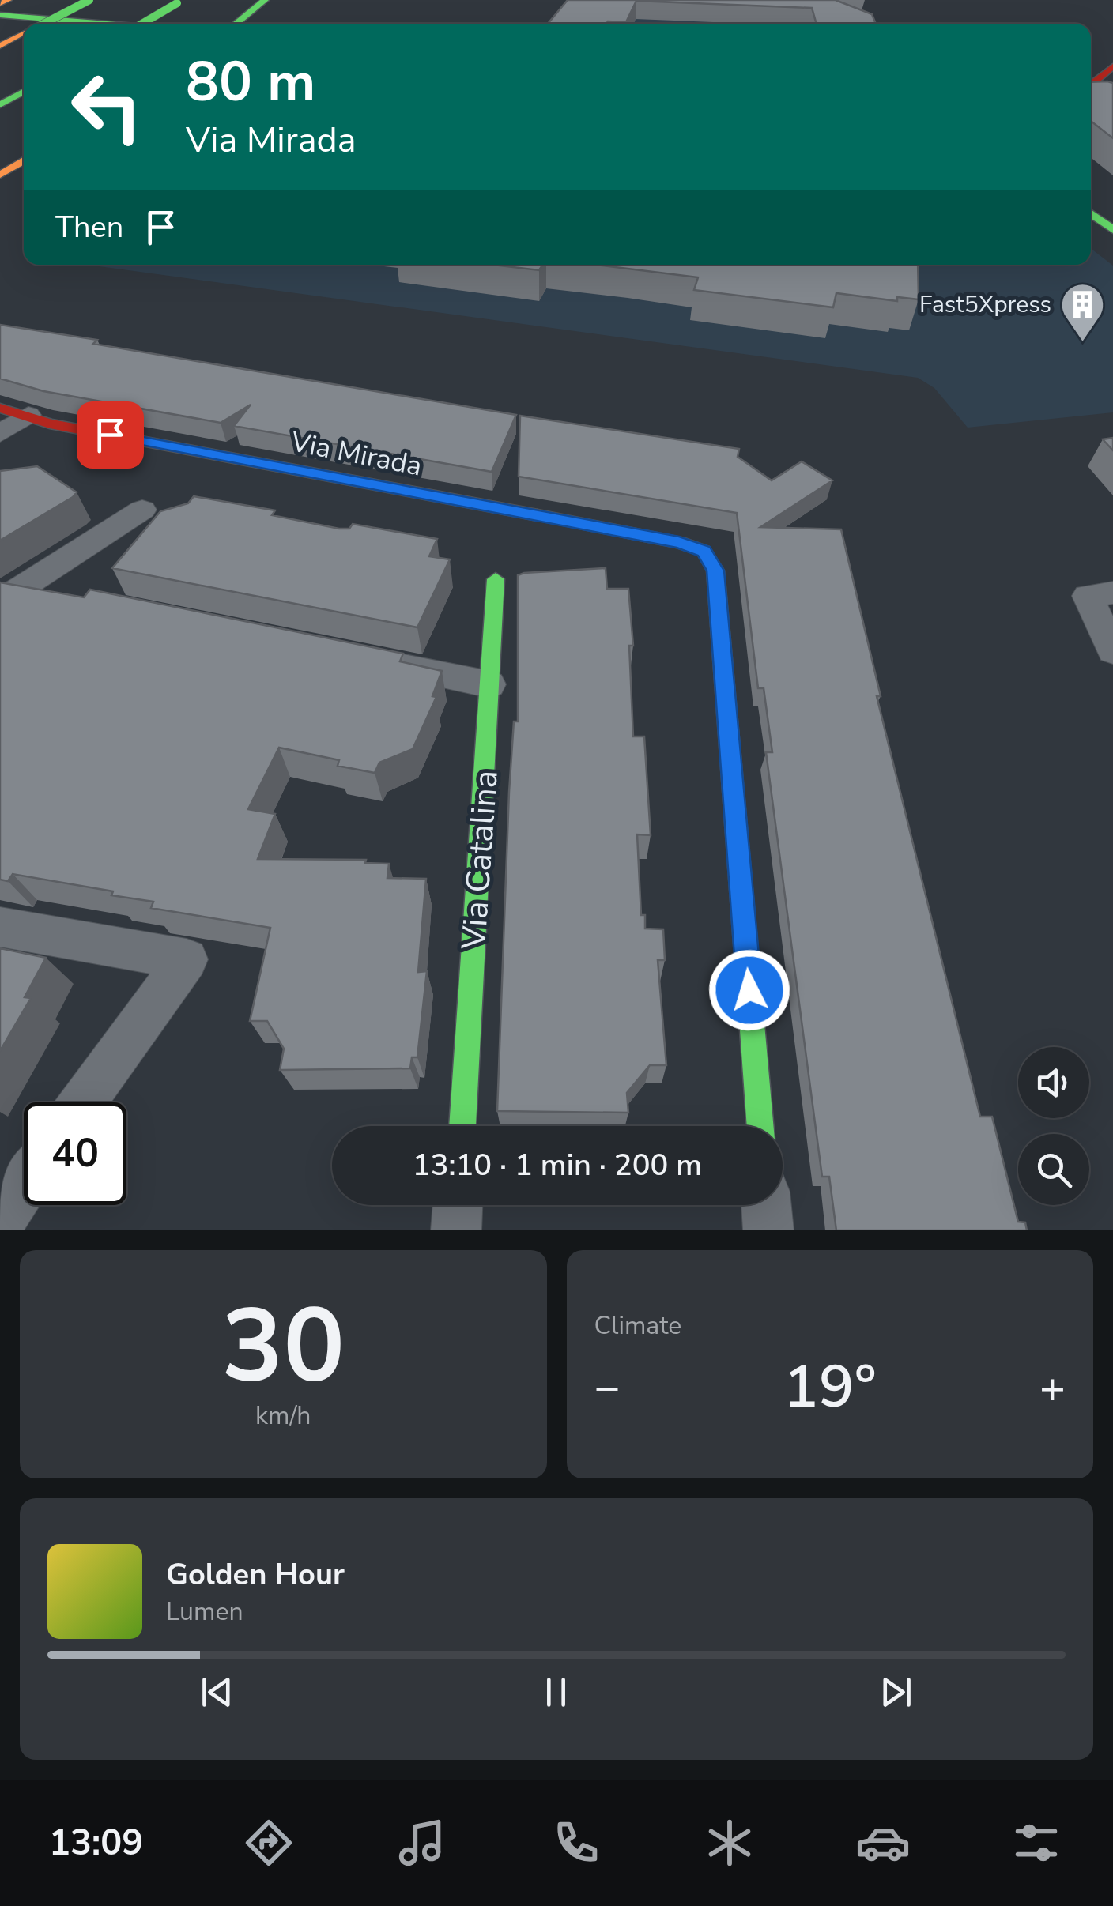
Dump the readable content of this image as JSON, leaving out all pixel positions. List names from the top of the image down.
{
  "streets": {
    "main road": ["Via Mirada", "Via Catalina"]
  },
  "places": {
    "building": ["Fast5Xpress"]
  },
  "page": {
    "turn": ["80 m", "Via Mirada"],
    "then": "Then",
    "limit": "40",
    "trip": "13:10 · 1 min · 200 m",
    "tile": [
      ["30", "km/h"],
      "Climate"
    ],
    "heat": ["−", "19°", "+"],
    "song": ["Golden Hour", "Lumen"],
    "tabs": "13:09"
  }
}
